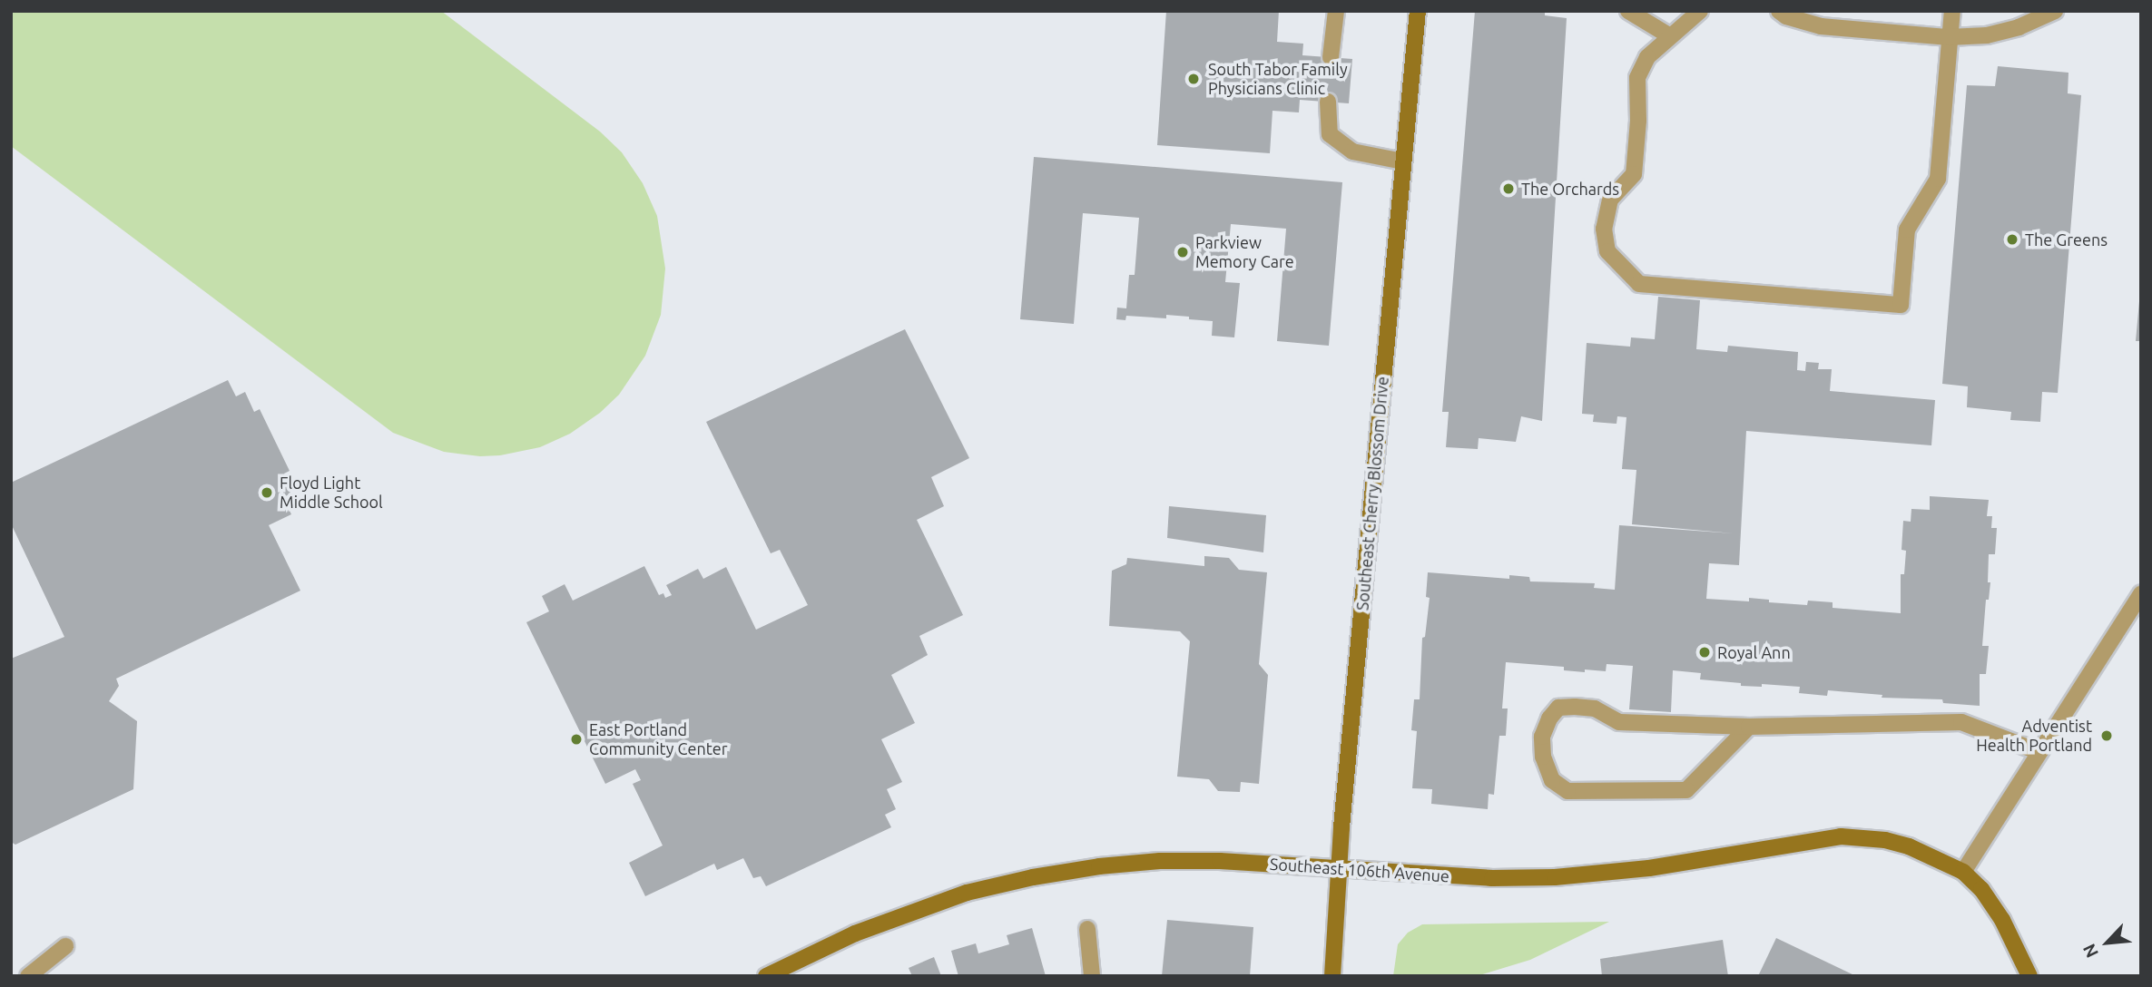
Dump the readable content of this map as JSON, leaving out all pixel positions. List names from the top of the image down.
{
  "streets": {
    "street": ["Southeast Cherry Blossom Drive", "Southeast 106th Avenue"]
  },
  "crossings": [
    ["Southeast Cherry Blossom Drive", "Southeast 106th Avenue"]
  ],
  "places": [
    "South Tabor Family Physicians Clinic",
    "The Orchards",
    "The Greens",
    "Parkview Memory Care",
    "Floyd Light Middle School",
    "Royal Ann",
    "Adventist Health Portland",
    "East Portland Community Center"
  ],
  "north": "bottom left"
}
